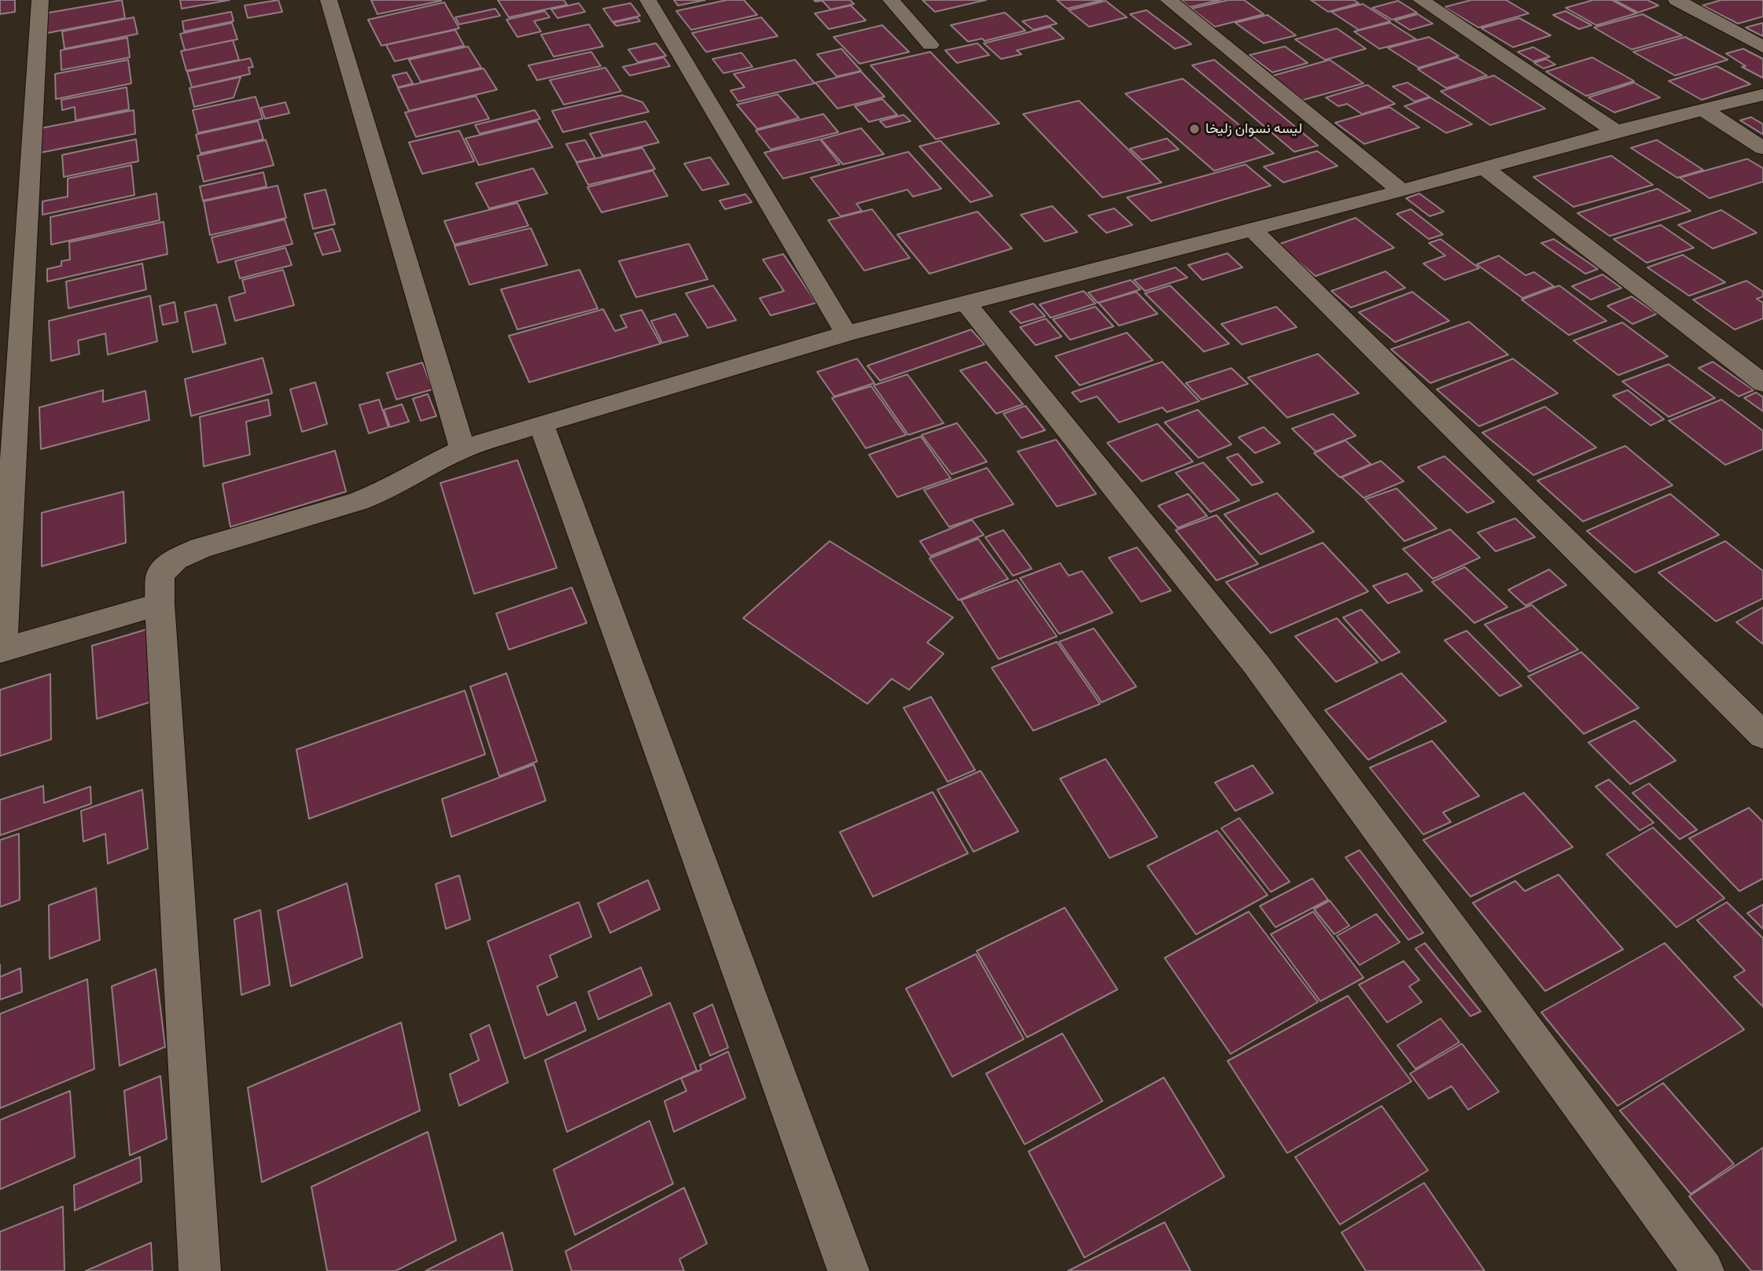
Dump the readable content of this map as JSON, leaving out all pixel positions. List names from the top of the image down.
{
  "places": ["لیسه نسوان زلیخا"]
}
